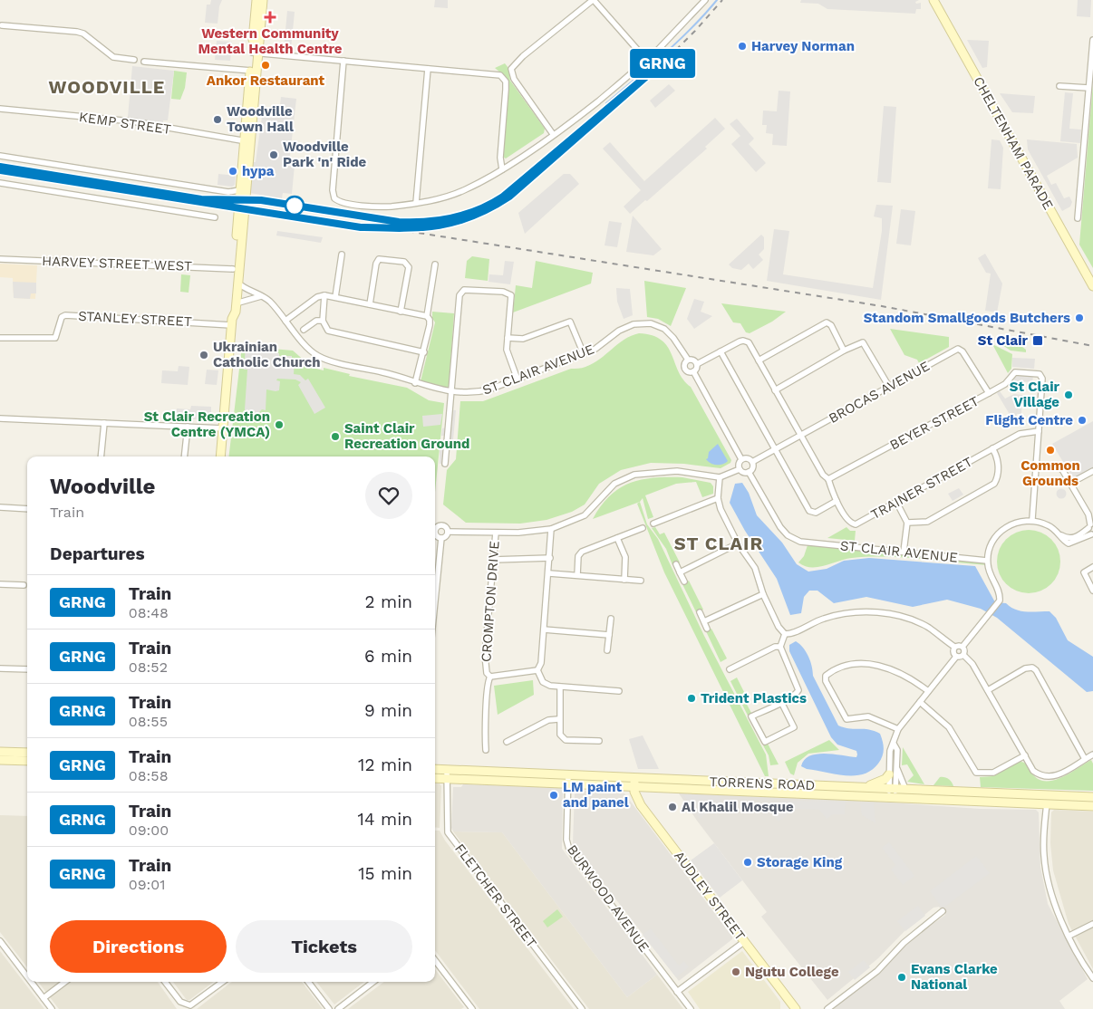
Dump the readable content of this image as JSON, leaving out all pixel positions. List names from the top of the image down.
{
  "streets": {
    "main road": ["CHELTENHAM PARADE", "TORRENS ROAD", "AUDLEY STREET"],
    "street": [
      "KEMP STREET",
      "HARVEY STREET WEST",
      "STANLEY STREET",
      "ST CLAIR AVENUE",
      "BROCAS AVENUE",
      "BEYER STREET",
      "TRAINER STREET",
      "CROMPTON DRIVE",
      "FLETCHER STREET",
      "BURWOOD AVENUE"
    ]
  },
  "crossings": [
    ["ST CLAIR AVENUE", "BROCAS AVENUE"],
    ["BROCAS AVENUE", "BEYER STREET"],
    ["BROCAS AVENUE", "TRAINER STREET"],
    ["BEYER STREET", "TRAINER STREET"],
    ["TORRENS ROAD", "FLETCHER STREET"],
    ["TORRENS ROAD", "AUDLEY STREET"],
    ["TORRENS ROAD", "BURWOOD AVENUE"]
  ],
  "districts": ["WOODVILLE", "ST CLAIR"],
  "places": {
    "health": ["Western Community Mental Health Centre"],
    "other": [
      "Harvey Norman",
      "Ankor Restaurant",
      "Woodville Town Hall",
      "Woodville Park 'n' Ride",
      "hypa",
      "Standom Smallgoods Butchers",
      "Ukrainian Catholic Church",
      "St Clair Village",
      "Flight Centre",
      "St Clair Recreation Centre (YMCA)",
      "Saint Clair Recreation Ground",
      "Common Grounds",
      "Trident Plastics",
      "LM paint and panel",
      "Al Khalil Mosque",
      "Storage King",
      "Ngutu College",
      "Evans Clarke National"
    ],
    "transit": ["St Clair"]
  },
  "page": {
    "on_map": "GRNG",
    "heading": [
      ["Woodville", "Train"],
      "Departures"
    ],
    "list": [
      {
        "mark": "GRNG",
        "name": "Train",
        "note": "08:48",
        "value": "2 min"
      },
      {
        "mark": "GRNG",
        "name": "Train",
        "note": "08:52",
        "value": "6 min"
      },
      {
        "mark": "GRNG",
        "name": "Train",
        "note": "08:55",
        "value": "9 min"
      },
      {
        "mark": "GRNG",
        "name": "Train",
        "note": "08:58",
        "value": "12 min"
      },
      {
        "mark": "GRNG",
        "name": "Train",
        "note": "09:00",
        "value": "14 min"
      },
      {
        "mark": "GRNG",
        "name": "Train",
        "note": "09:01",
        "value": "15 min"
      }
    ],
    "buttons": ["Directions", "Tickets"]
  }
}
